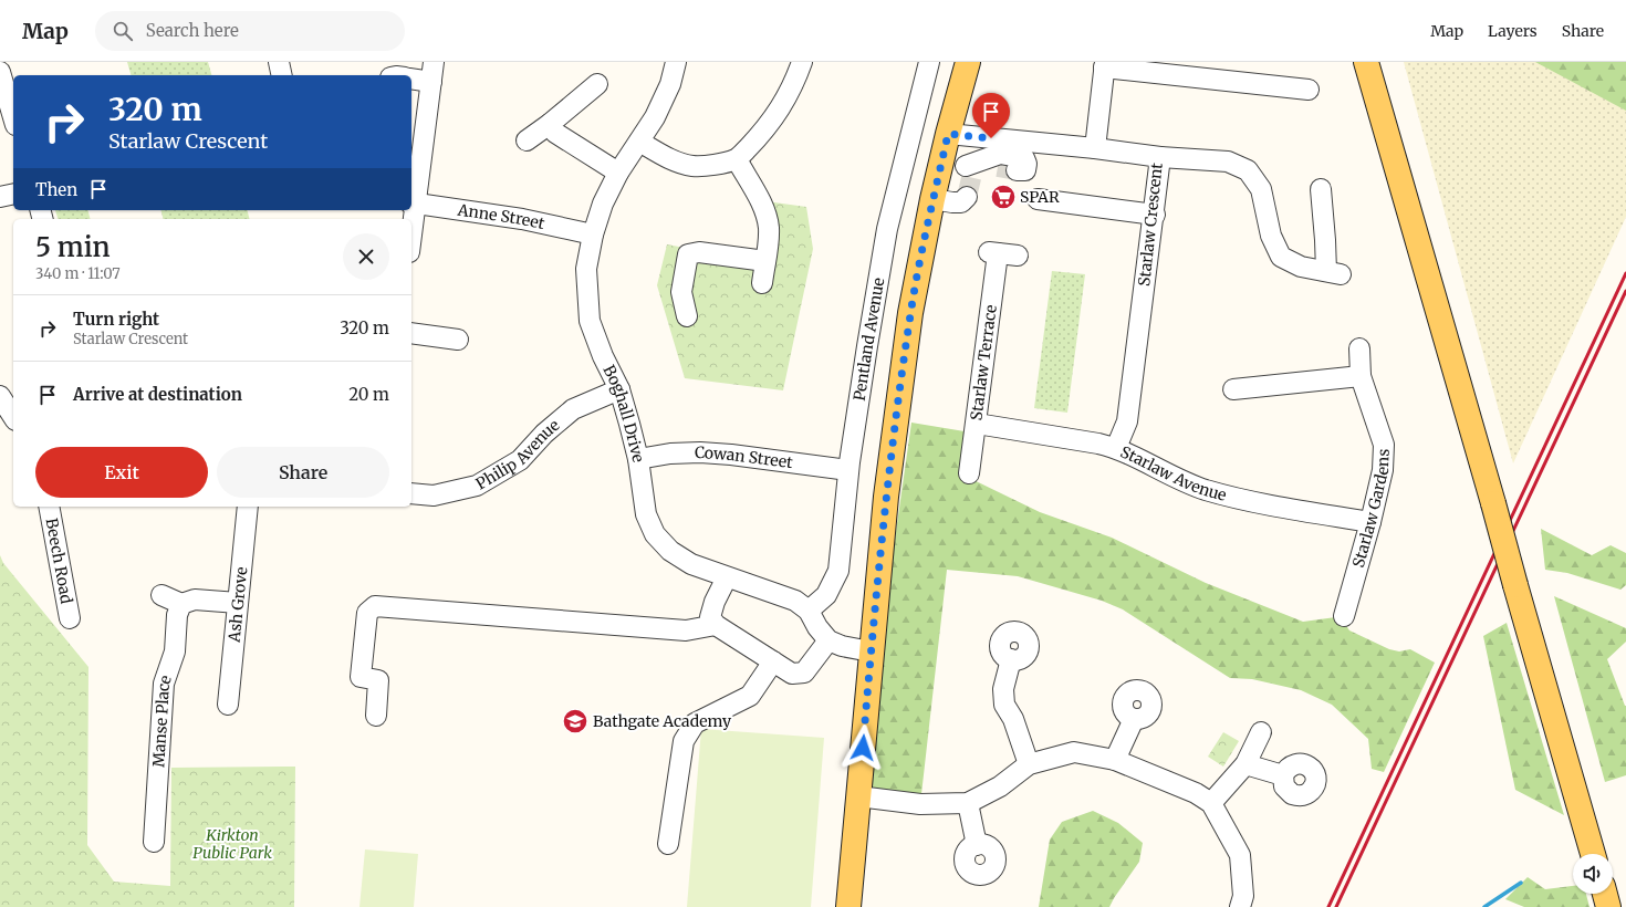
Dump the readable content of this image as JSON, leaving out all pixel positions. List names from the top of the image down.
{
  "streets": {
    "street": [
      "Anne Street",
      "Starlaw Crescent",
      "Pentland Avenue",
      "Starlaw Terrace",
      "Boghall Drive",
      "Philip Avenue",
      "Cowan Street",
      "Starlaw Avenue",
      "Starlaw Gardens",
      "Beech Road",
      "Ash Grove",
      "Manse Place"
    ]
  },
  "crossings": [
    ["Anne Street", "Boghall Drive"],
    ["Starlaw Crescent", "Starlaw Avenue"],
    ["Pentland Avenue", "Boghall Drive"],
    ["Pentland Avenue", "Cowan Street"],
    ["Starlaw Terrace", "Starlaw Avenue"],
    ["Boghall Drive", "Philip Avenue"],
    ["Boghall Drive", "Cowan Street"],
    ["Starlaw Avenue", "Starlaw Gardens"]
  ],
  "parks": ["Kirkton Public Park"],
  "places": {
    "supermarket": ["SPAR"],
    "school or university": ["Bathgate Academy"]
  },
  "page": {
    "header": "Map",
    "search": "Search here",
    "nav": ["Map", "Layers", "Share"],
    "turn": ["320 m", "Starlaw Crescent"],
    "then": "Then",
    "heading": ["5 min", "340 m · 11:07"],
    "list": [
      {
        "name": "Turn right",
        "note": "Starlaw Crescent",
        "value": "320 m"
      },
      {
        "name": "Arrive at destination",
        "value": "20 m"
      }
    ],
    "buttons": ["Exit", "Share"]
  }
}
